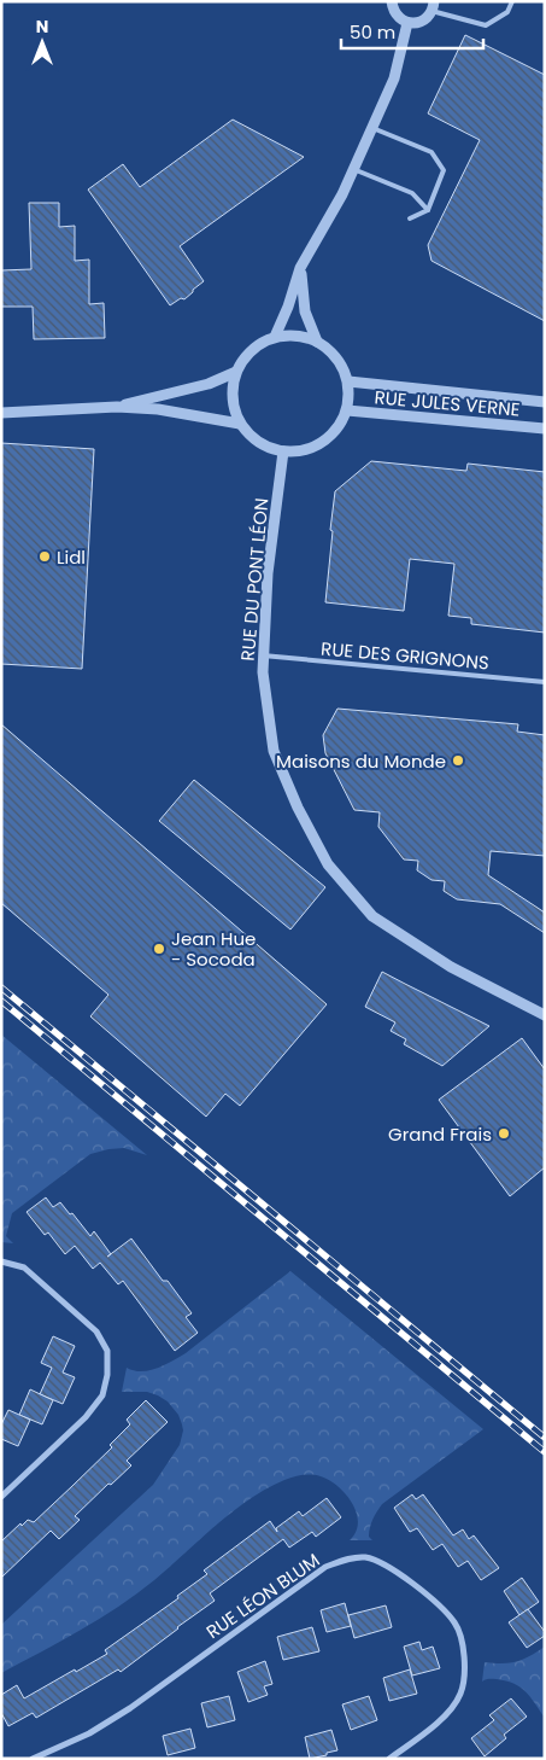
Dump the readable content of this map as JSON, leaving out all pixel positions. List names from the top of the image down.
{
  "streets": {
    "street": ["RUE JULES VERNE", "RUE DU PONT LÉON", "RUE LÉON BLUM"],
    "lane": ["RUE DES GRIGNONS"]
  },
  "crossings": [
    ["RUE JULES VERNE", "RUE DU PONT LÉON"],
    ["RUE DU PONT LÉON", "RUE DES GRIGNONS"]
  ],
  "places": [
    "Lidl",
    "Maisons du Monde",
    "Jean Hue - Socoda",
    "Grand Frais"
  ],
  "scale_bar": "50 m",
  "north": "top"
}
